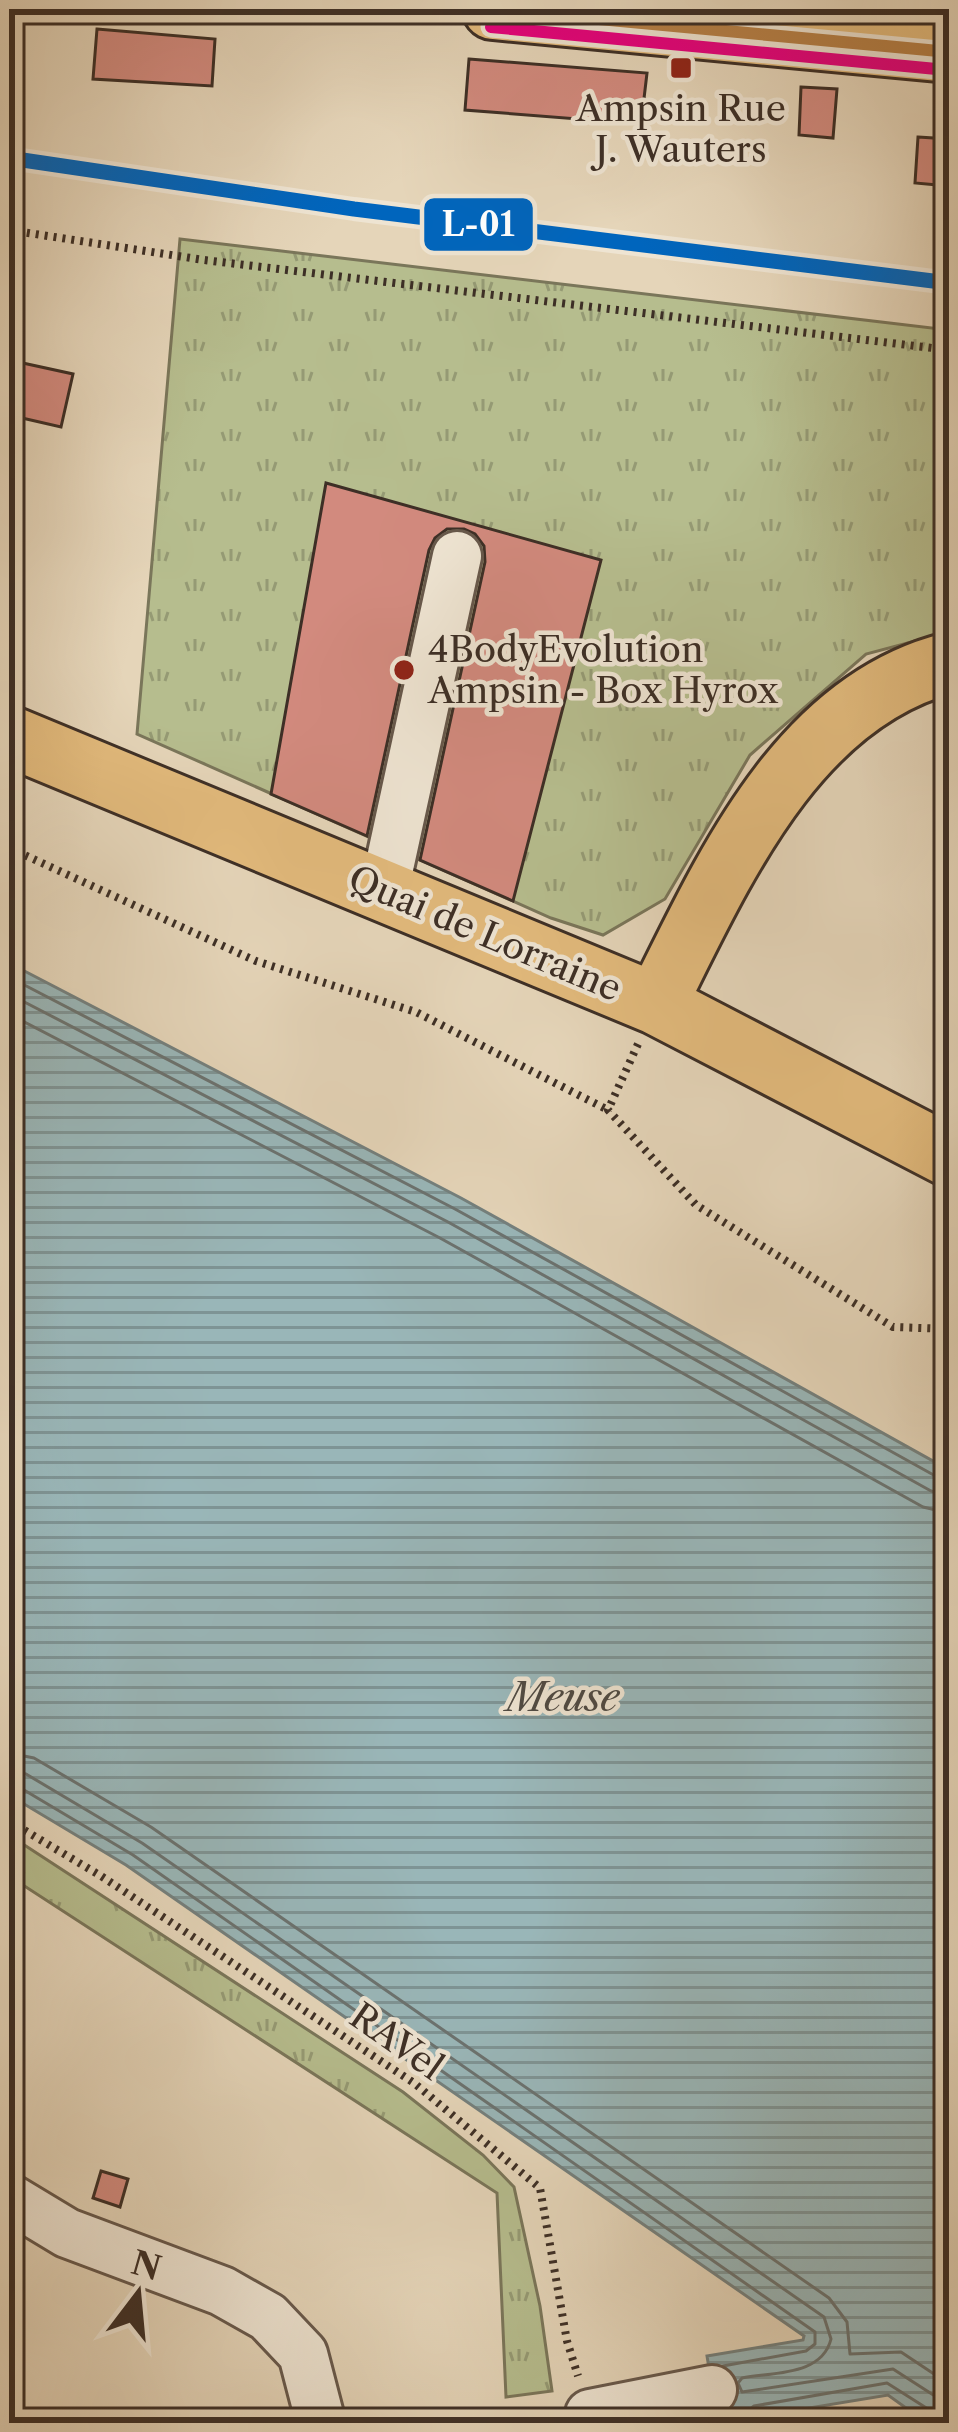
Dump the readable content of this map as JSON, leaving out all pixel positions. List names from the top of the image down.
{
  "streets": {
    "main road": ["Quai de Lorraine"],
    "path": ["RAVel"]
  },
  "water": ["Meuse"],
  "places": {
    "transit": ["Ampsin Rue J. Wauters"],
    "other": ["4BodyEvolution Ampsin - Box Hyrox"]
  },
  "lines": ["transit line L-01"],
  "north": "top"
}
